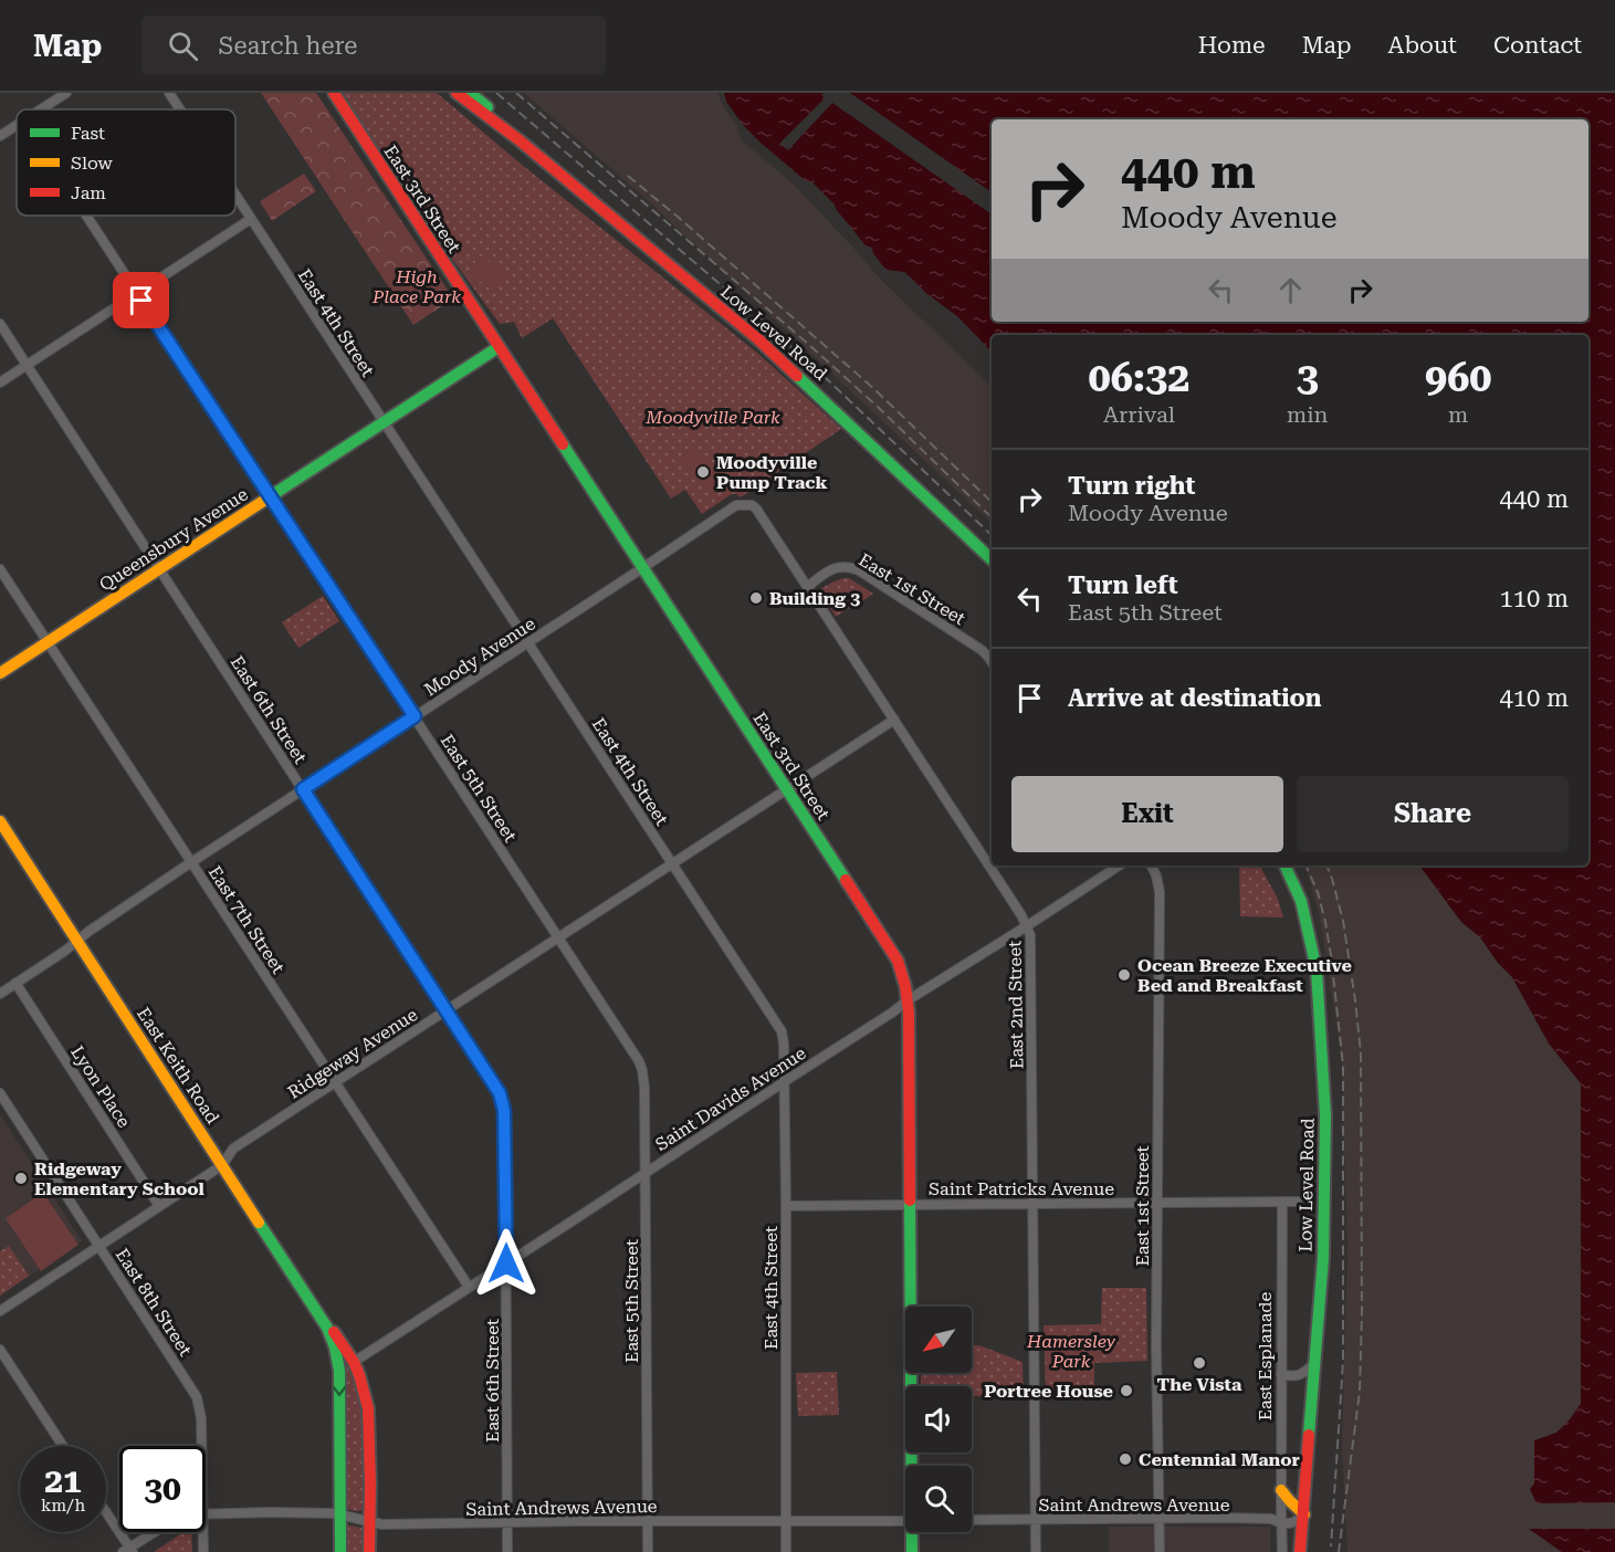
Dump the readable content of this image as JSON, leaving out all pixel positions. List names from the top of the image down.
{
  "streets": {
    "street": [
      "East 3rd Street",
      "East 4th Street",
      "Low Level Road",
      "Queensbury Avenue",
      "East 1st Street",
      "Moody Avenue",
      "East 6th Street",
      "East 5th Street",
      "East 7th Street",
      "East 2nd Street",
      "Ridgeway Avenue",
      "East Keith Road",
      "Lyon Place",
      "Saint Davids Avenue",
      "Saint Patricks Avenue",
      "East 8th Street",
      "East Esplanade",
      "Saint Andrews Avenue"
    ]
  },
  "crossings": [
    ["East 3rd Street", "Queensbury Avenue"],
    ["East 3rd Street", "Moody Avenue"],
    ["East 3rd Street", "Ridgeway Avenue"],
    ["East 3rd Street", "Saint Davids Avenue"],
    ["East 3rd Street", "Saint Patricks Avenue"],
    ["East 4th Street", "Queensbury Avenue"],
    ["East 4th Street", "Moody Avenue"],
    ["East 4th Street", "Ridgeway Avenue"],
    ["East 4th Street", "Saint Davids Avenue"],
    ["East 4th Street", "Saint Patricks Avenue"],
    ["East 4th Street", "Saint Andrews Avenue"],
    ["Queensbury Avenue", "East 6th Street"],
    ["Queensbury Avenue", "East 5th Street"],
    ["Queensbury Avenue", "East 7th Street"],
    ["East 1st Street", "East 2nd Street"],
    ["East 1st Street", "Saint Patricks Avenue"],
    ["East 1st Street", "Saint Andrews Avenue"],
    ["Moody Avenue", "East 6th Street"],
    ["Moody Avenue", "East 5th Street"],
    ["Moody Avenue", "East 7th Street"],
    ["Moody Avenue", "East 2nd Street"],
    ["Moody Avenue", "East Keith Road"],
    ["Moody Avenue", "Lyon Place"],
    ["East 6th Street", "Ridgeway Avenue"],
    ["East 6th Street", "Saint Davids Avenue"],
    ["East 6th Street", "Saint Andrews Avenue"],
    ["East 5th Street", "Ridgeway Avenue"],
    ["East 5th Street", "Saint Davids Avenue"],
    ["East 5th Street", "Saint Andrews Avenue"],
    ["East 7th Street", "Ridgeway Avenue"],
    ["East 7th Street", "Saint Davids Avenue"],
    ["East 2nd Street", "Ridgeway Avenue"],
    ["East 2nd Street", "Saint Davids Avenue"],
    ["East 2nd Street", "Saint Patricks Avenue"],
    ["East 2nd Street", "Saint Andrews Avenue"],
    ["Ridgeway Avenue", "East Keith Road"],
    ["Ridgeway Avenue", "Lyon Place"],
    ["Ridgeway Avenue", "East 8th Street"],
    ["East Keith Road", "Saint Davids Avenue"],
    ["East Keith Road", "Saint Andrews Avenue"],
    ["Saint Patricks Avenue", "East Esplanade"],
    ["East Esplanade", "Saint Andrews Avenue"]
  ],
  "parks": ["High Place Park", "Moodyville Park", "Hamersley Park"],
  "places": [
    "Moodyville Pump Track",
    "Building 3",
    "Ocean Breeze Executive Bed and Breakfast",
    "Ridgeway Elementary School",
    "The Vista",
    "Portree House",
    "Centennial Manor"
  ],
  "legend": ["Fast", "Slow", "Jam"],
  "north": "bottom left",
  "page": {
    "header": "Map",
    "search": "Search here",
    "nav": [
      "Home",
      "Map",
      "About",
      "Contact"
    ],
    "turn": ["440 m", "Moody Avenue"],
    "eta": [
      "06:32",
      "Arrival",
      "3",
      "min",
      "960",
      "m"
    ],
    "list": [
      {
        "name": "Turn right",
        "note": "Moody Avenue",
        "value": "440 m"
      },
      {
        "name": "Turn left",
        "note": "East 5th Street",
        "value": "110 m"
      },
      {
        "name": "Arrive at destination",
        "value": "410 m"
      }
    ],
    "buttons": ["Exit", "Share"],
    "speed": "21 km/h",
    "limit": "30"
  }
}
